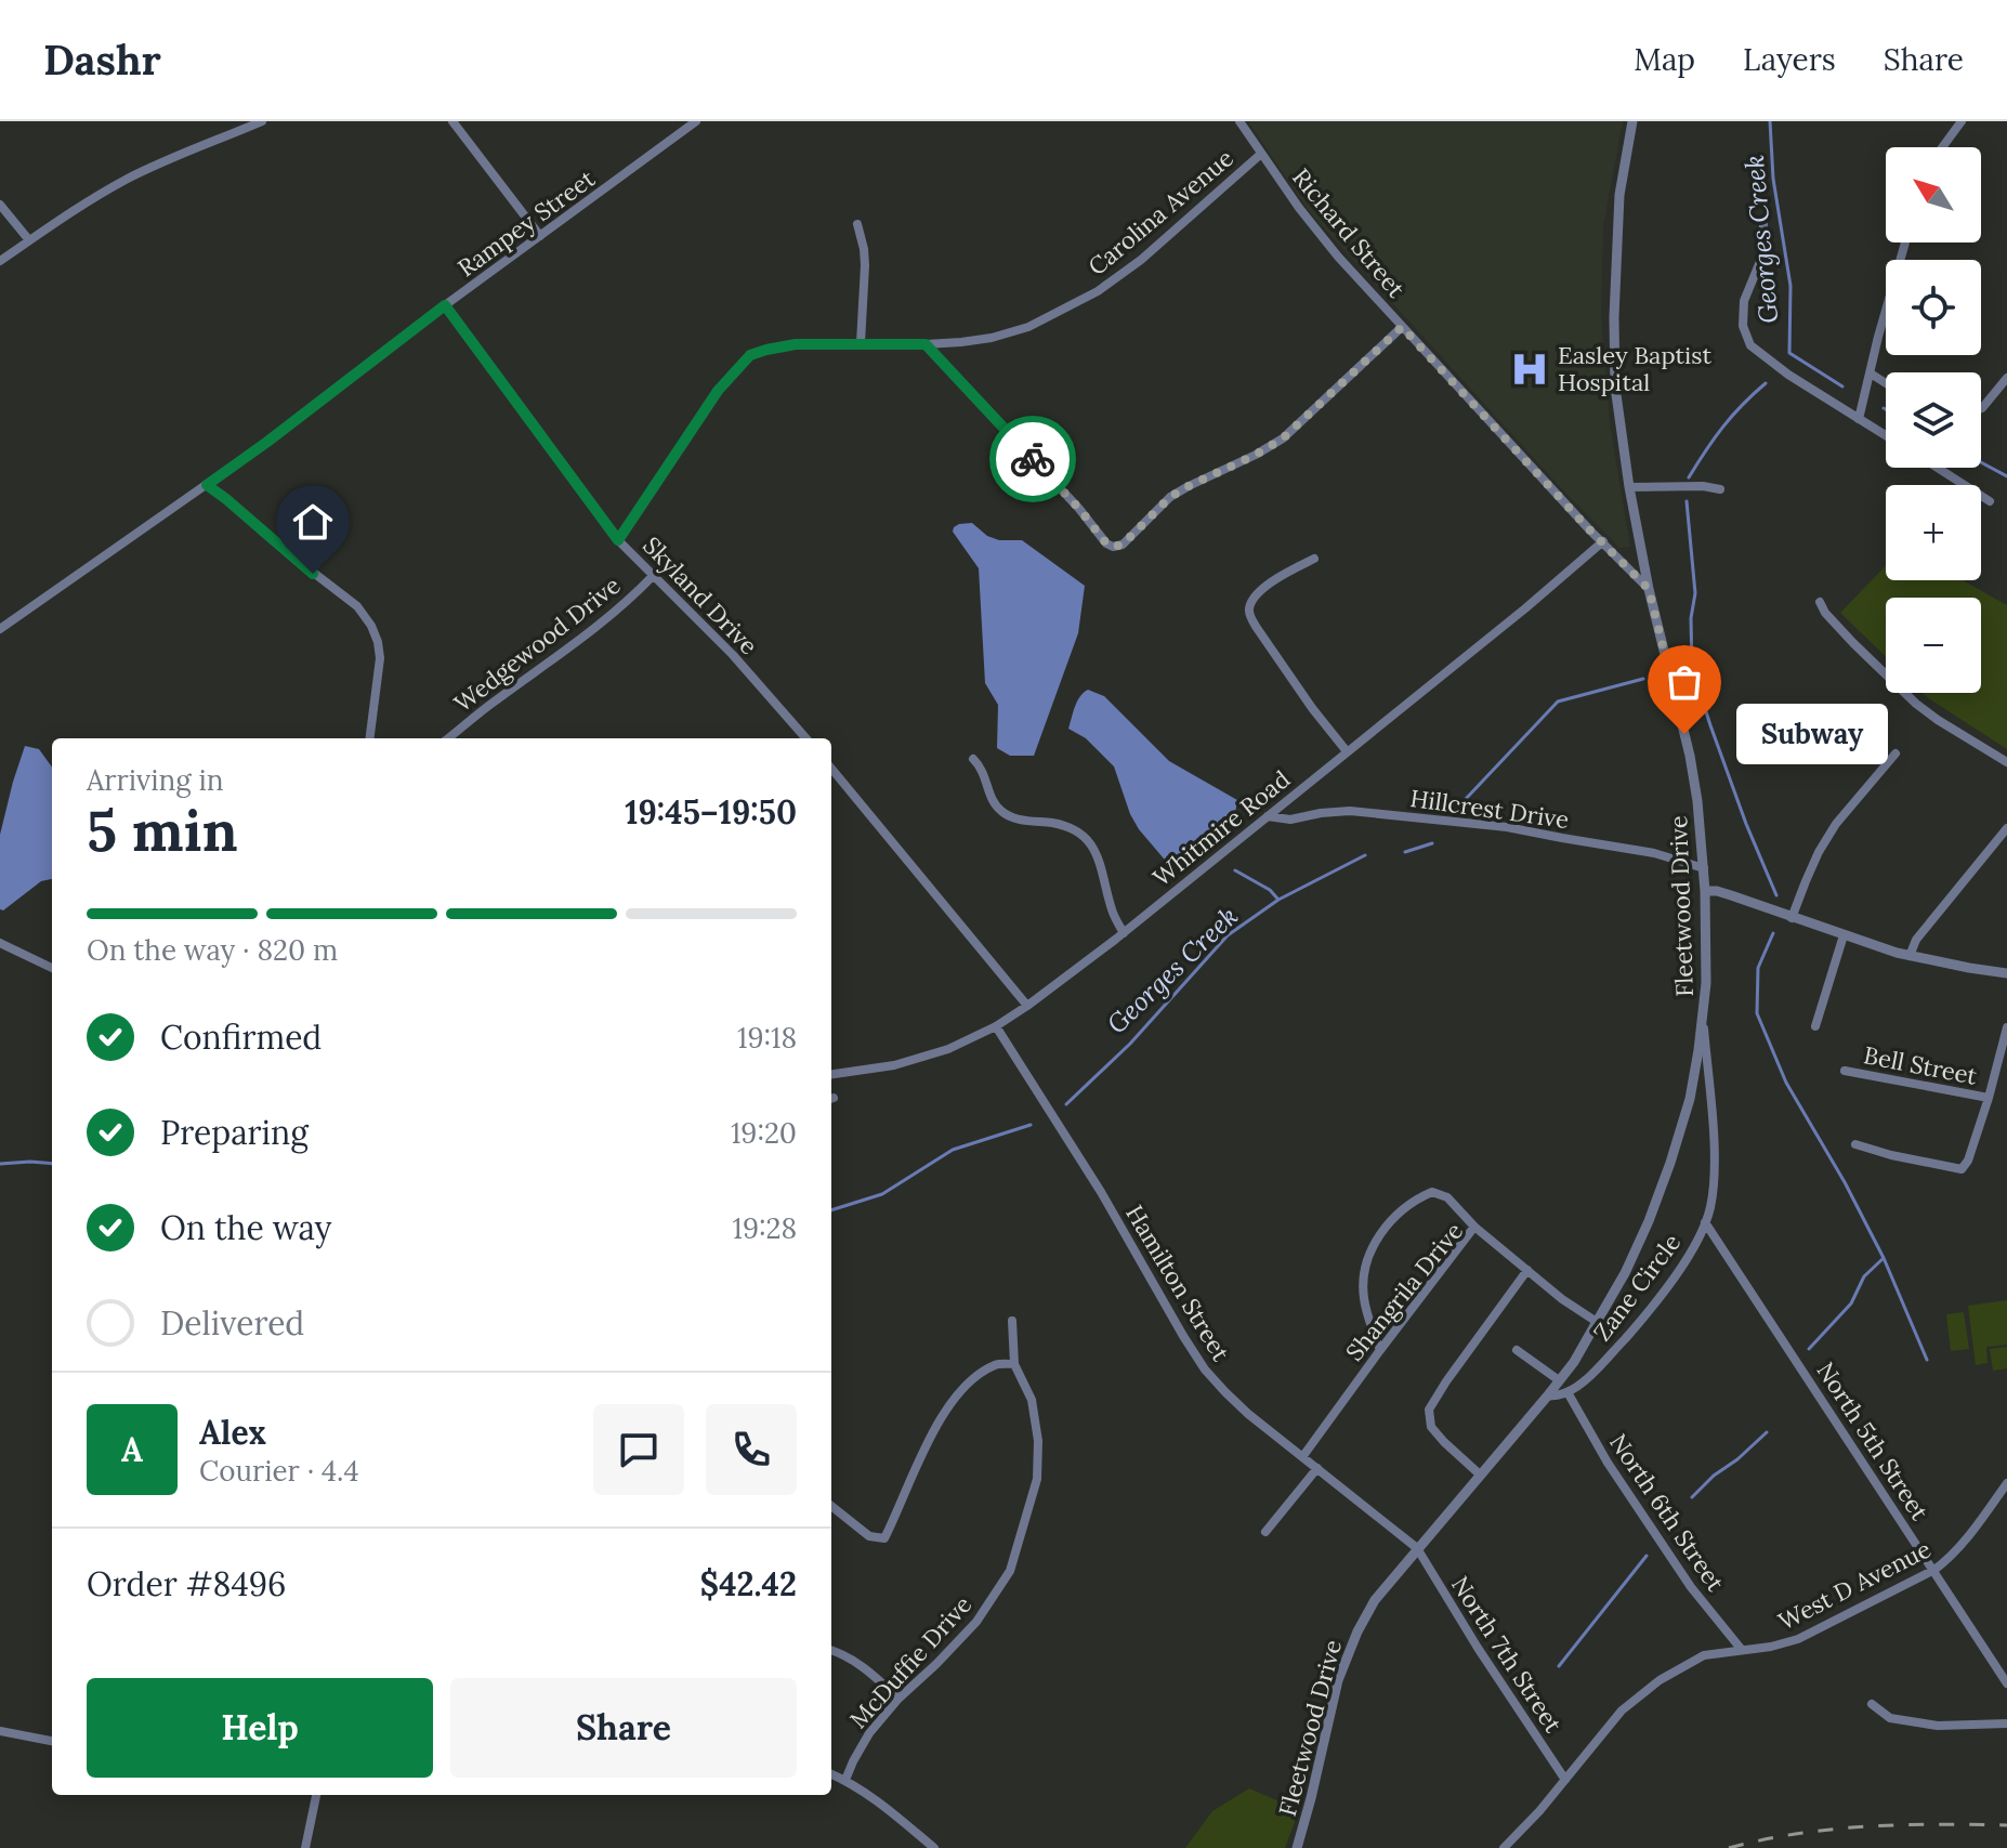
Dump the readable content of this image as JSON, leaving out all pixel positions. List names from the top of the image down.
{
  "streets": {
    "street": [
      "Carolina Avenue",
      "Rampey Street",
      "Richard Street",
      "Skyland Drive",
      "Wedgewood Drive",
      "Hillcrest Drive",
      "Whitmire Road",
      "Fleetwood Drive",
      "Bell Street",
      "Hamilton Street",
      "Zane Circle",
      "Shangrila Drive",
      "North 5th Street",
      "North 6th Street",
      "West D Avenue",
      "North 7th Street",
      "McDuffie Drive"
    ]
  },
  "crossings": [
    ["Carolina Avenue", "Richard Street"],
    ["Carolina Avenue", "Skyland Drive"],
    ["Rampey Street", "Skyland Drive"],
    ["Richard Street", "Whitmire Road"],
    ["Richard Street", "Fleetwood Drive"],
    ["Skyland Drive", "Wedgewood Drive"],
    ["Hillcrest Drive", "Whitmire Road"],
    ["Hillcrest Drive", "Fleetwood Drive"],
    ["Whitmire Road", "Hamilton Street"],
    ["Fleetwood Drive", "Hamilton Street"],
    ["Fleetwood Drive", "Zane Circle"],
    ["Fleetwood Drive", "Shangrila Drive"],
    ["Fleetwood Drive", "North 7th Street"],
    ["Hamilton Street", "Shangrila Drive"],
    ["Hamilton Street", "North 7th Street"],
    ["Zane Circle", "North 5th Street"],
    ["Zane Circle", "North 6th Street"],
    ["North 5th Street", "West D Avenue"],
    ["North 6th Street", "West D Avenue"],
    ["West D Avenue", "North 7th Street"]
  ],
  "water": ["Georges Creek"],
  "places": {
    "hospital": ["Easley Baptist Hospital"],
    "other": ["Subway"]
  },
  "north": "top left",
  "page": {
    "header": "Dashr",
    "nav": ["Map", "Layers", "Share"],
    "map_buttons": ["+", "−"],
    "bubble": "Subway",
    "heading": ["5 min", "Arriving in", "19:45–19:50"],
    "panel": [
      "Alex",
      "Courier · 4.4",
      "Order #8496",
      "$42.42"
    ],
    "bar": "On the way · 820 m",
    "list": [
      ["Confirmed", "19:18"],
      ["Preparing", "19:20"],
      ["On the way", "19:28"],
      "Delivered"
    ],
    "round": "A",
    "buttons": ["Help", "Share"]
  }
}
